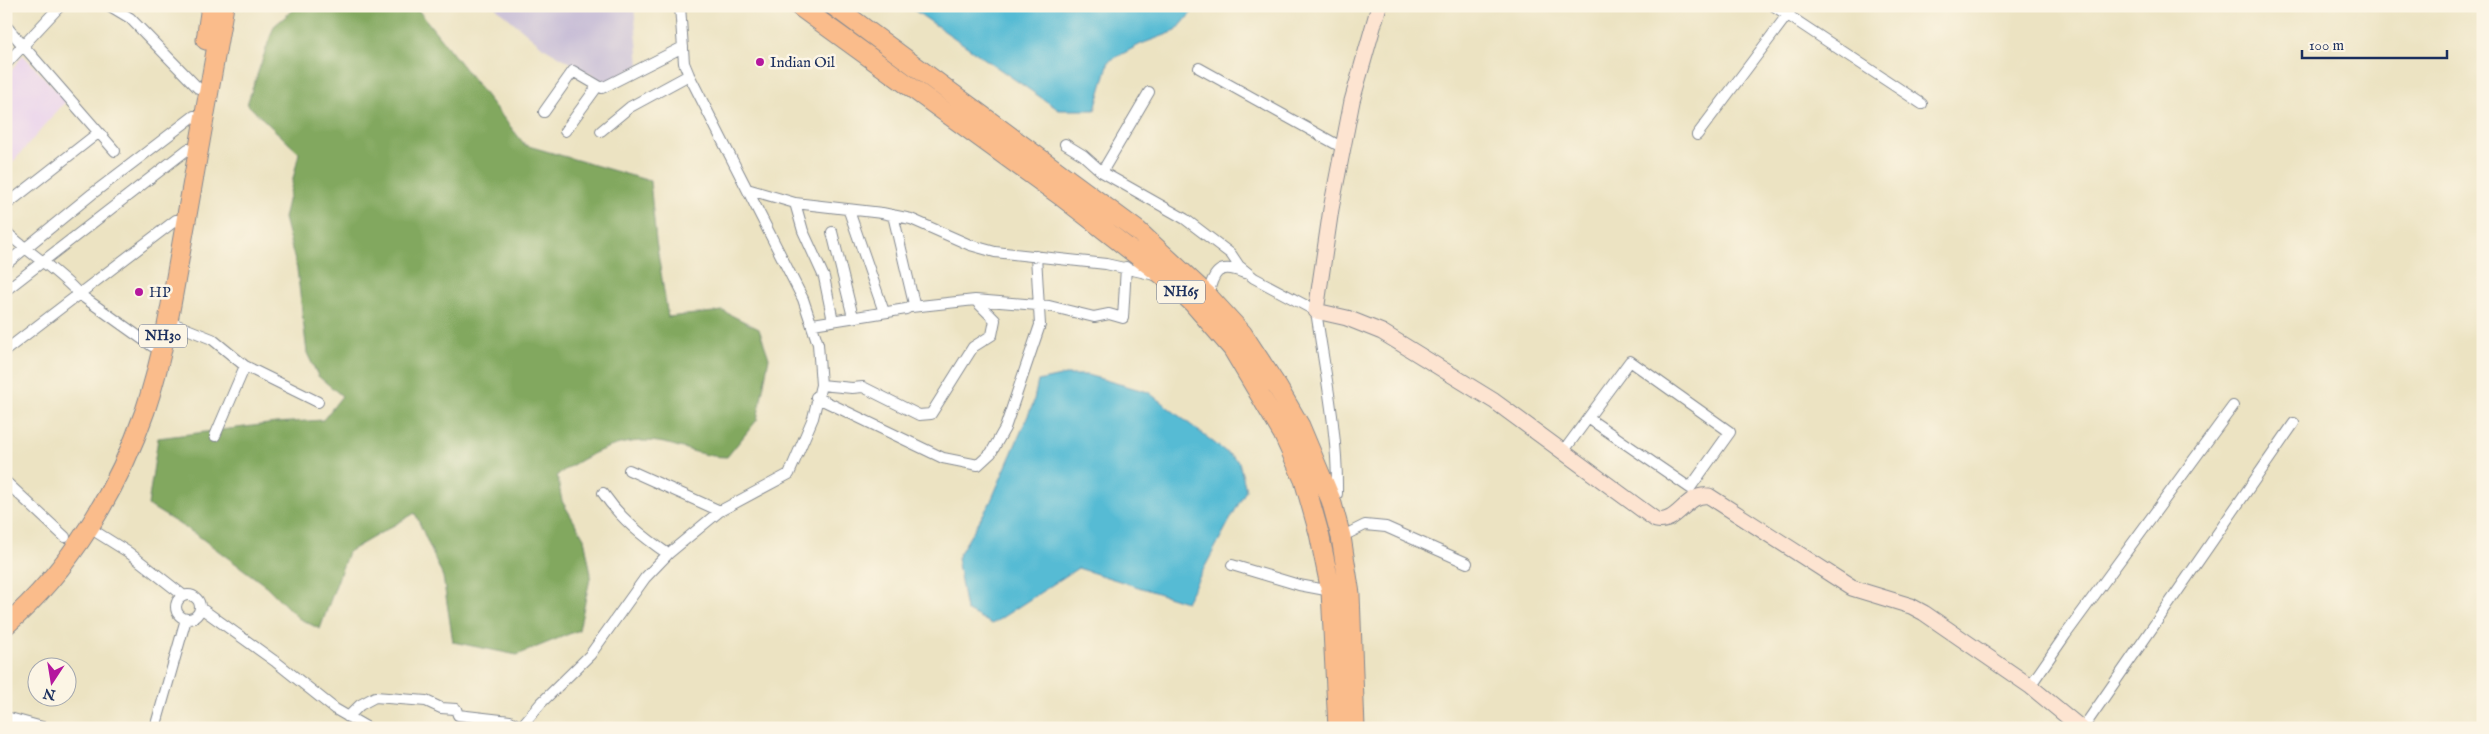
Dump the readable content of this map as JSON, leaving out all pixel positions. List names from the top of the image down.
{
  "streets": {
    "highway": ["NH65", "NH30"]
  },
  "places": ["Indian Oil", "HP"],
  "scale_bar": "100 m",
  "north": "bottom"
}
